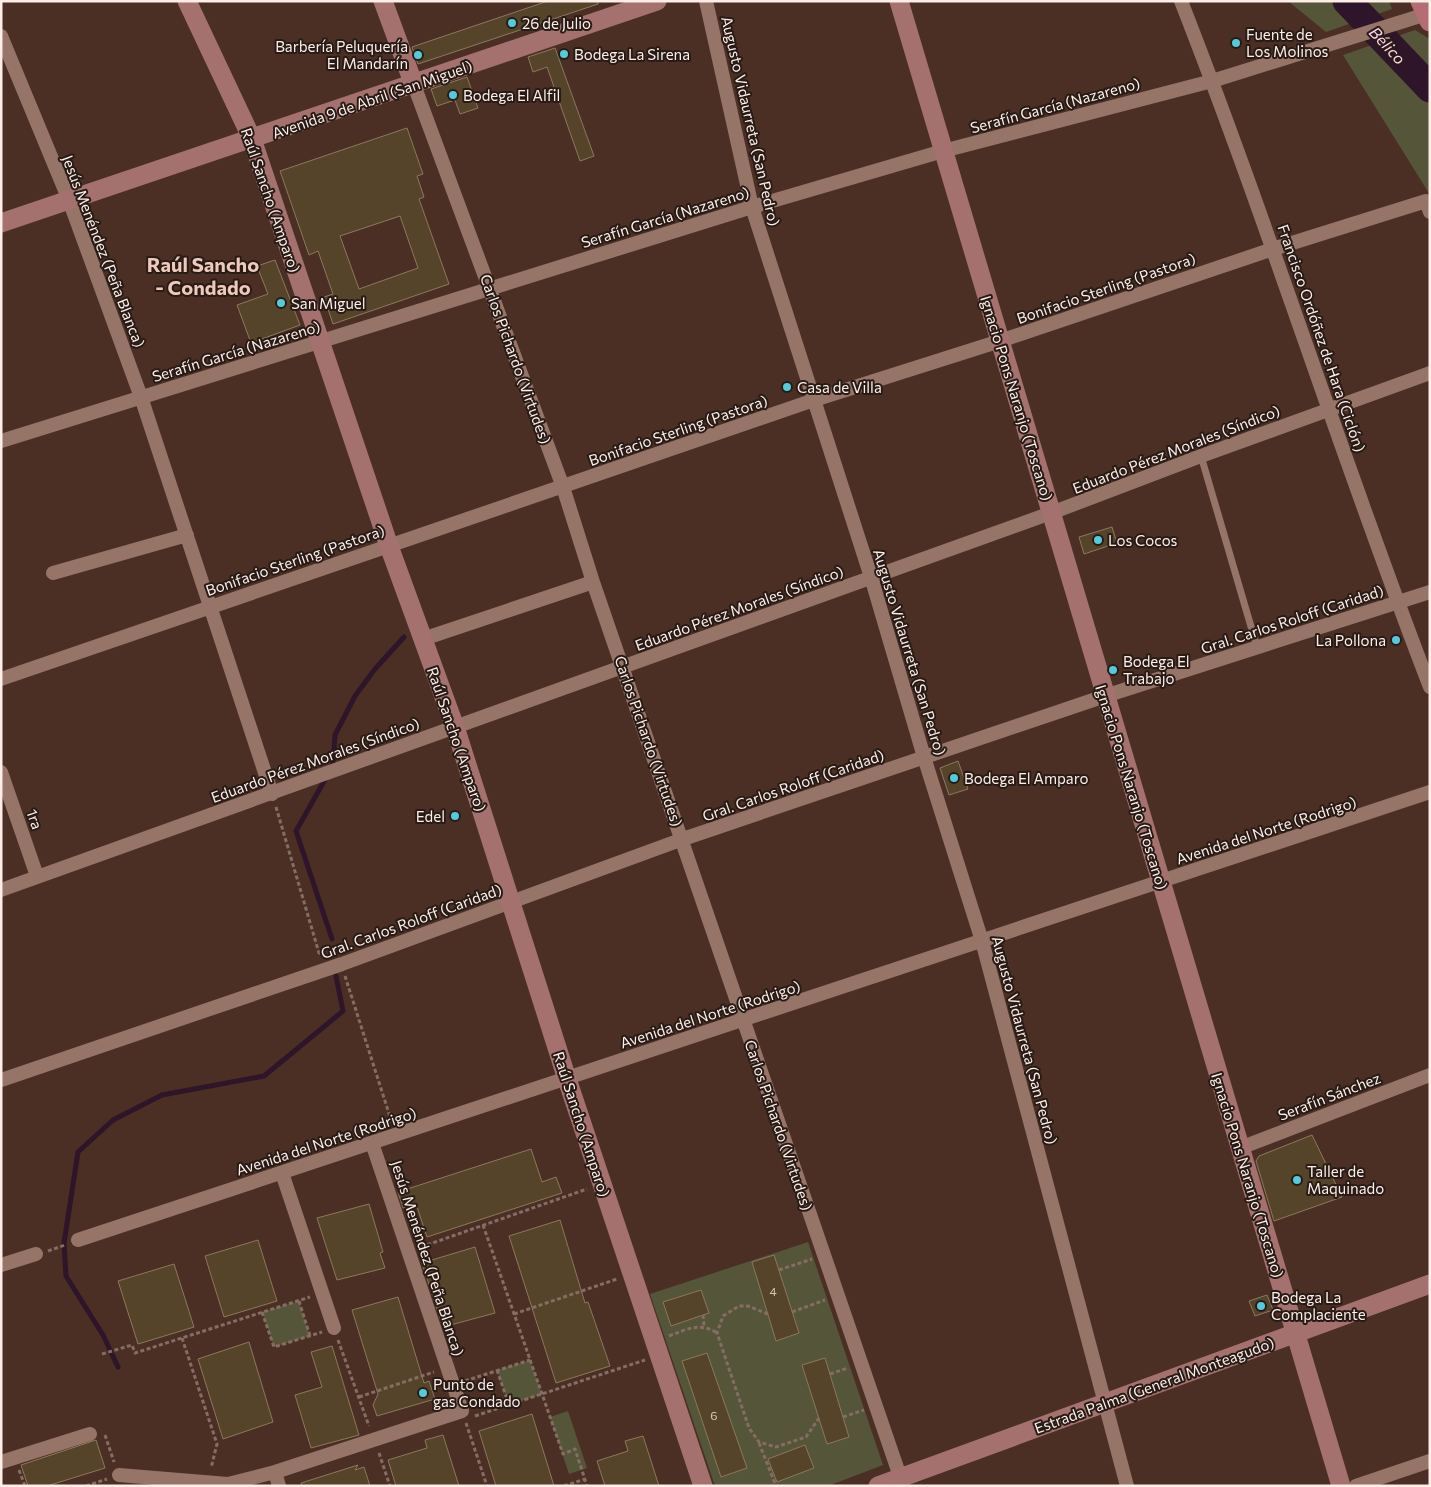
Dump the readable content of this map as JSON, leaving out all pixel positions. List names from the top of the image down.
{
  "streets": {
    "street": [
      "Avenida 9 de Abril (San Miguel)",
      "Serafín García (Nazareno)",
      "Augusto Vidaurreta (San Pedro)",
      "Raúl Sancho (Amparo)",
      "Jesús Menéndez (Peña Blanca)",
      "Bonifacio Sterling (Pastora)",
      "Francisco Ordóñez de Hara (Ciclón)",
      "Carlos Pichardo (Virtudes)",
      "Ignacio Pons Naranjo (Toscano)",
      "Eduardo Pérez Morales (Síndico)",
      "Gral. Carlos Roloff (Caridad)",
      "1ra",
      "Avenida del Norte (Rodrigo)",
      "Serafín Sánchez",
      "Estrada Palma (General Monteagudo)"
    ]
  },
  "crossings": [
    ["Avenida 9 de Abril (San Miguel)", "Raúl Sancho (Amparo)"],
    ["Avenida 9 de Abril (San Miguel)", "Jesús Menéndez (Peña Blanca)"],
    ["Avenida 9 de Abril (San Miguel)", "Carlos Pichardo (Virtudes)"],
    ["Serafín García (Nazareno)", "Augusto Vidaurreta (San Pedro)"],
    ["Serafín García (Nazareno)", "Raúl Sancho (Amparo)"],
    ["Serafín García (Nazareno)", "Jesús Menéndez (Peña Blanca)"],
    ["Serafín García (Nazareno)", "Francisco Ordóñez de Hara (Ciclón)"],
    ["Serafín García (Nazareno)", "Carlos Pichardo (Virtudes)"],
    ["Serafín García (Nazareno)", "Ignacio Pons Naranjo (Toscano)"],
    ["Augusto Vidaurreta (San Pedro)", "Bonifacio Sterling (Pastora)"],
    ["Augusto Vidaurreta (San Pedro)", "Eduardo Pérez Morales (Síndico)"],
    ["Augusto Vidaurreta (San Pedro)", "Gral. Carlos Roloff (Caridad)"],
    ["Augusto Vidaurreta (San Pedro)", "Avenida del Norte (Rodrigo)"],
    ["Augusto Vidaurreta (San Pedro)", "Estrada Palma (General Monteagudo)"],
    ["Raúl Sancho (Amparo)", "Bonifacio Sterling (Pastora)"],
    ["Raúl Sancho (Amparo)", "Eduardo Pérez Morales (Síndico)"],
    ["Raúl Sancho (Amparo)", "Gral. Carlos Roloff (Caridad)"],
    ["Raúl Sancho (Amparo)", "Avenida del Norte (Rodrigo)"],
    ["Jesús Menéndez (Peña Blanca)", "Bonifacio Sterling (Pastora)"],
    ["Jesús Menéndez (Peña Blanca)", "Eduardo Pérez Morales (Síndico)"],
    ["Jesús Menéndez (Peña Blanca)", "Avenida del Norte (Rodrigo)"],
    ["Bonifacio Sterling (Pastora)", "Francisco Ordóñez de Hara (Ciclón)"],
    ["Bonifacio Sterling (Pastora)", "Carlos Pichardo (Virtudes)"],
    ["Bonifacio Sterling (Pastora)", "Ignacio Pons Naranjo (Toscano)"],
    ["Francisco Ordóñez de Hara (Ciclón)", "Eduardo Pérez Morales (Síndico)"],
    ["Francisco Ordóñez de Hara (Ciclón)", "Gral. Carlos Roloff (Caridad)"],
    ["Carlos Pichardo (Virtudes)", "Eduardo Pérez Morales (Síndico)"],
    ["Carlos Pichardo (Virtudes)", "Gral. Carlos Roloff (Caridad)"],
    ["Carlos Pichardo (Virtudes)", "Avenida del Norte (Rodrigo)"],
    ["Carlos Pichardo (Virtudes)", "Estrada Palma (General Monteagudo)"],
    ["Ignacio Pons Naranjo (Toscano)", "Eduardo Pérez Morales (Síndico)"],
    ["Ignacio Pons Naranjo (Toscano)", "Gral. Carlos Roloff (Caridad)"],
    ["Ignacio Pons Naranjo (Toscano)", "Avenida del Norte (Rodrigo)"],
    ["Ignacio Pons Naranjo (Toscano)", "Serafín Sánchez"],
    ["Ignacio Pons Naranjo (Toscano)", "Estrada Palma (General Monteagudo)"],
    ["Eduardo Pérez Morales (Síndico)", "1ra"]
  ],
  "districts": ["Raúl Sancho - Condado"],
  "water": ["Bélico"],
  "places": [
    "26 de Julio",
    "Fuente de Los Molinos",
    "Bodega La Sirena",
    "Barbería Peluquería El Mandarín",
    "Bodega El Alfil",
    "San Miguel",
    "Casa de Villa",
    "Los Cocos",
    "La Pollona",
    "Bodega El Trabajo",
    "Bodega El Amparo",
    "Edel",
    "Taller de Maquinado",
    "Bodega La Complaciente",
    "Punto de gas Condado"
  ],
  "house_numbers": ["4", "6"]
}
